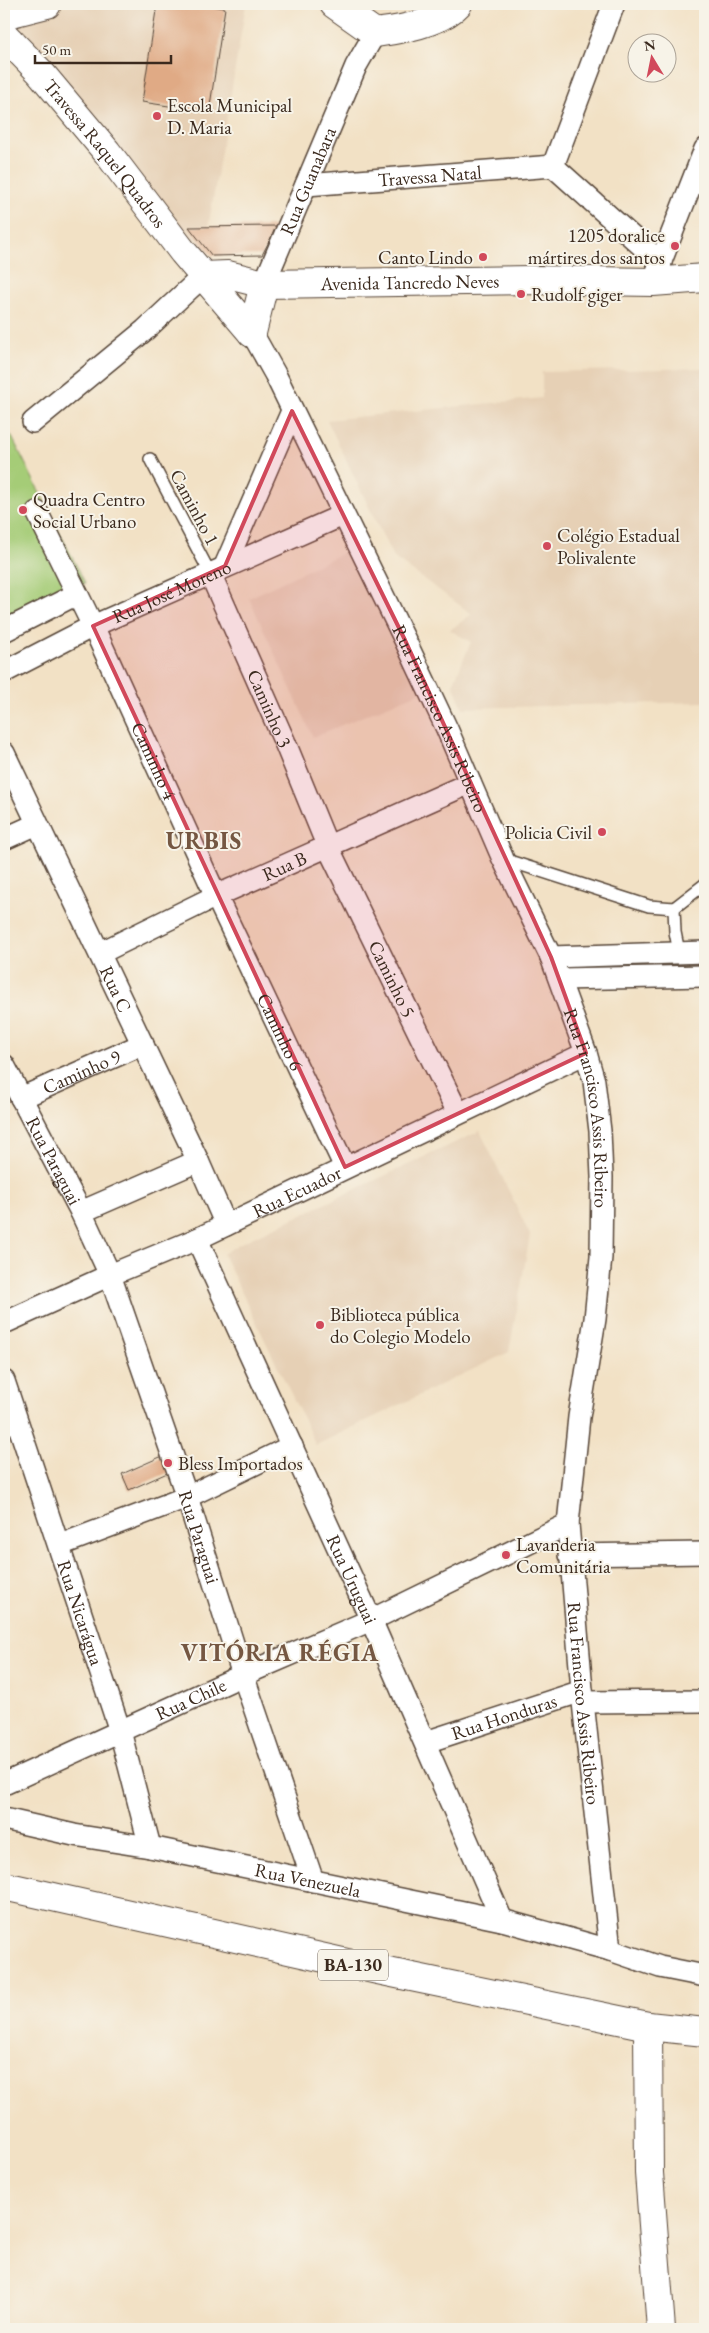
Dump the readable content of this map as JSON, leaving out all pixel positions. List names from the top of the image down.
{
  "streets": {
    "main road": [
      "Travessa Raquel Quadros",
      "Rua Guanabara",
      "Avenida Tancredo Neves",
      "BA-130"
    ],
    "street": [
      "Travessa Natal",
      "Rua José Moreno",
      "Caminho 3",
      "Rua Francisco Assis Ribeiro",
      "Caminho 4",
      "Rua B",
      "Caminho 5",
      "Rua C",
      "Caminho 6",
      "Caminho 9",
      "Rua Paraguai",
      "Rua Ecuador",
      "Rua Uruguai",
      "Rua Nicarágua",
      "Rua Chile",
      "Rua Honduras",
      "Rua Venezuela"
    ],
    "lane": ["Caminho 1"]
  },
  "crossings": [
    ["Travessa Raquel Quadros", "Rua Guanabara"],
    ["Travessa Raquel Quadros", "Avenida Tancredo Neves"],
    ["Travessa Raquel Quadros", "Rua Francisco Assis Ribeiro"],
    ["Travessa Natal", "Rua Guanabara"],
    ["Rua Guanabara", "Avenida Tancredo Neves"],
    ["Rua Guanabara", "Rua Francisco Assis Ribeiro"],
    ["Caminho 1", "Rua José Moreno"],
    ["Caminho 1", "Caminho 3"],
    ["Rua José Moreno", "Caminho 3"],
    ["Rua José Moreno", "Rua Francisco Assis Ribeiro"],
    ["Rua José Moreno", "Caminho 4"],
    ["Caminho 3", "Rua B"],
    ["Caminho 3", "Caminho 5"],
    ["Rua Francisco Assis Ribeiro", "Rua B"],
    ["Rua Francisco Assis Ribeiro", "Rua Ecuador"],
    ["Rua Francisco Assis Ribeiro", "Rua Chile"],
    ["Rua Francisco Assis Ribeiro", "Rua Honduras"],
    ["Rua Francisco Assis Ribeiro", "Rua Venezuela"],
    ["Caminho 4", "Rua B"],
    ["Caminho 4", "Caminho 6"],
    ["Rua B", "Caminho 5"],
    ["Rua B", "Rua C"],
    ["Rua B", "Caminho 6"],
    ["Caminho 5", "Rua Ecuador"],
    ["Rua C", "Caminho 9"],
    ["Rua C", "Rua Ecuador"],
    ["Caminho 6", "Rua Ecuador"],
    ["Caminho 9", "Rua Paraguai"],
    ["Rua Paraguai", "Rua Ecuador"],
    ["Rua Paraguai", "Rua Chile"],
    ["Rua Paraguai", "Rua Venezuela"],
    ["Rua Ecuador", "Rua Uruguai"],
    ["Rua Uruguai", "Rua Chile"],
    ["Rua Uruguai", "Rua Honduras"],
    ["Rua Uruguai", "Rua Venezuela"],
    ["Rua Nicarágua", "Rua Chile"],
    ["Rua Nicarágua", "Rua Venezuela"]
  ],
  "districts": ["URBIS", "VITÓRIA RÉGIA"],
  "places": [
    "Escola Municipal D. Maria",
    "1205 doralice mártires dos santos",
    "Canto Lindo",
    "Rudolf giger",
    "Quadra Centro Social Urbano",
    "Colégio Estadual Polivalente",
    "Policia Civil",
    "Biblioteca pública do Colegio Modelo",
    "Bless Importados",
    "Lavanderia Comunitária"
  ],
  "scale_bar": "50 m",
  "north": "top"
}
